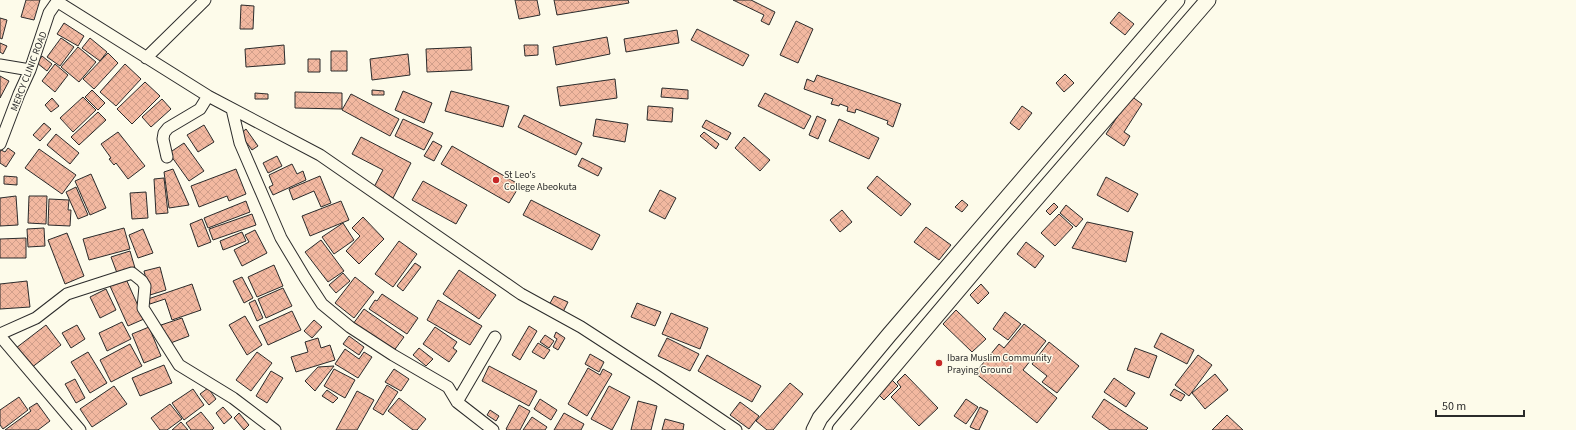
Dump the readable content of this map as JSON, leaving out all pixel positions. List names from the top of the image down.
{
  "streets": {
    "street": ["MERCY CLINIC ROAD"]
  },
  "places": ["St Leo's College Abeokuta", "Ibara Muslim Community Praying Ground"],
  "scale_bar": "50 m"
}
